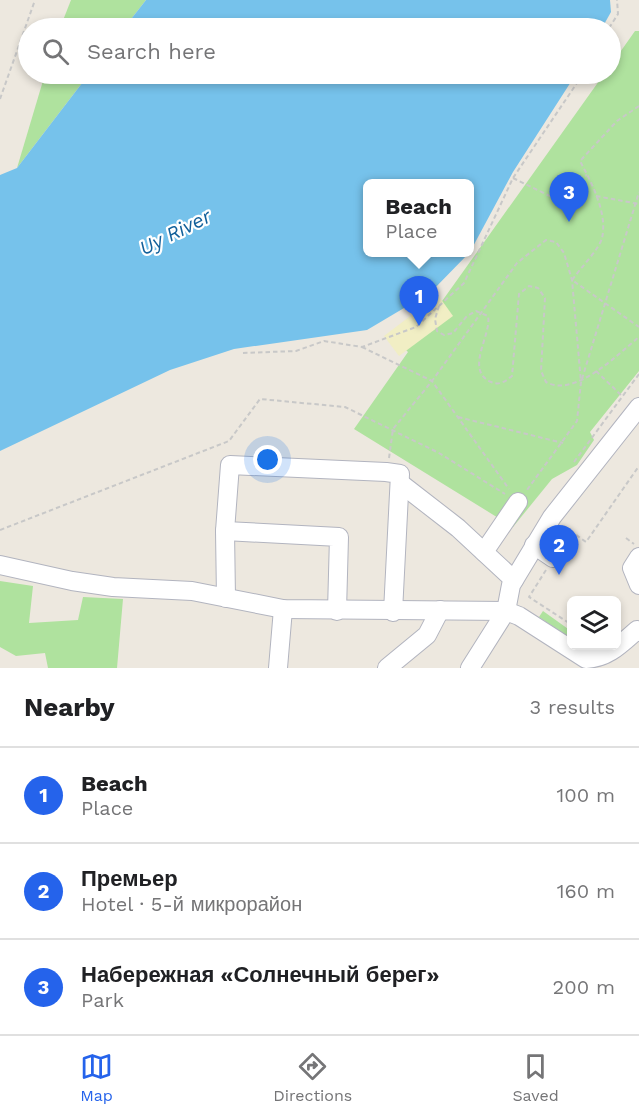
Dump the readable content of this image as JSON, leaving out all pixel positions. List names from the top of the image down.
{
  "water": ["Uy River"],
  "page": {
    "search": "Search here",
    "pins": ["3", "1", "2"],
    "popup": ["Beach", "Place"],
    "heading": ["Nearby", "3 results"],
    "list": [
      {
        "mark": "1",
        "name": "Beach",
        "note": "Place",
        "value": "100 m"
      },
      {
        "mark": "2",
        "name": "Премьер",
        "note": "Hotel · 5-й микрорайон",
        "value": "160 m"
      },
      {
        "mark": "3",
        "name": "Набережная «Солнечный берег»",
        "note": "Park",
        "value": "200 m"
      }
    ],
    "nav": ["Map", "Directions", "Saved"]
  }
}
